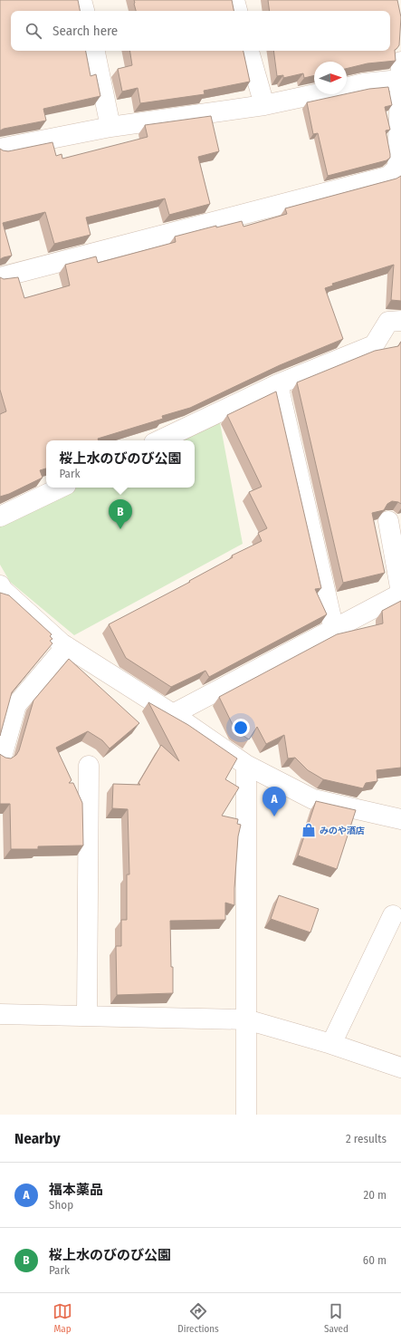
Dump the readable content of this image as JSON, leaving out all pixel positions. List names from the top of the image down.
{
  "places": {
    "shop": ["みのや酒店"]
  },
  "north": "right",
  "page": {
    "search": "Search here",
    "popup": ["桜上水のびのび公園", "Park"],
    "pins": ["B", "A"],
    "heading": ["Nearby", "2 results"],
    "list": [
      {
        "mark": "A",
        "name": "福本薬品",
        "note": "Shop",
        "value": "20 m"
      },
      {
        "mark": "B",
        "name": "桜上水のびのび公園",
        "note": "Park",
        "value": "60 m"
      }
    ],
    "nav": ["Map", "Directions", "Saved"]
  }
}
